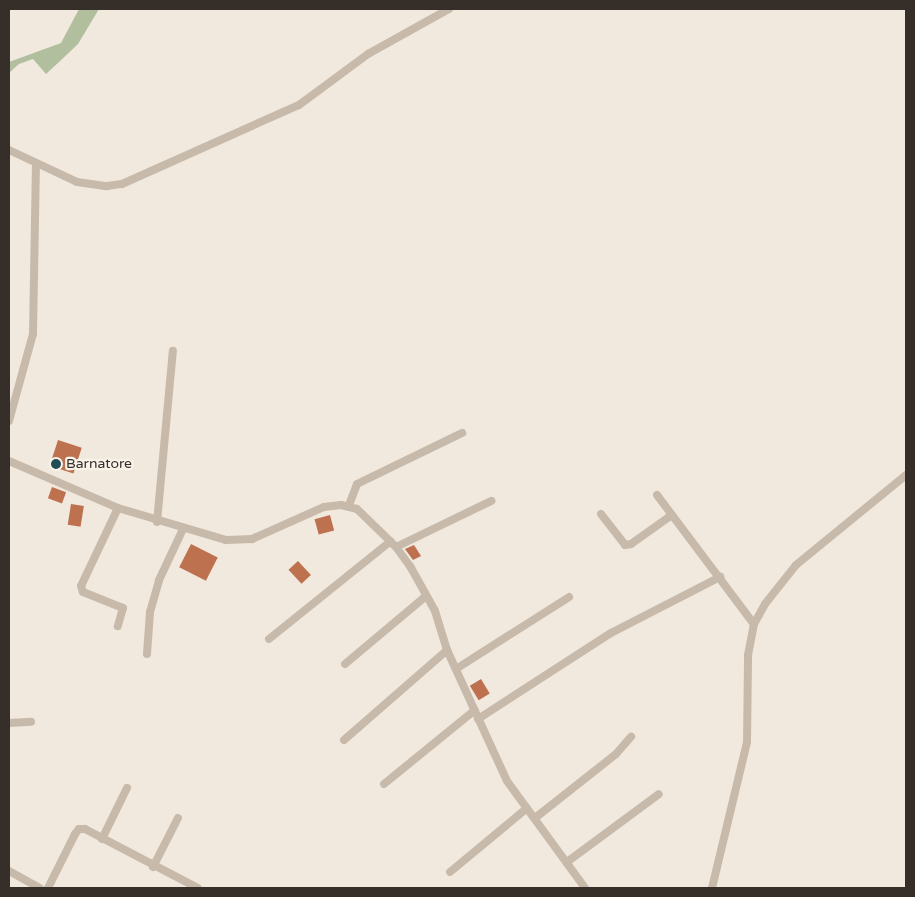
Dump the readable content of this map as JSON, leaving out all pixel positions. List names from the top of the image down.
{
  "places": ["Barnatore"]
}
